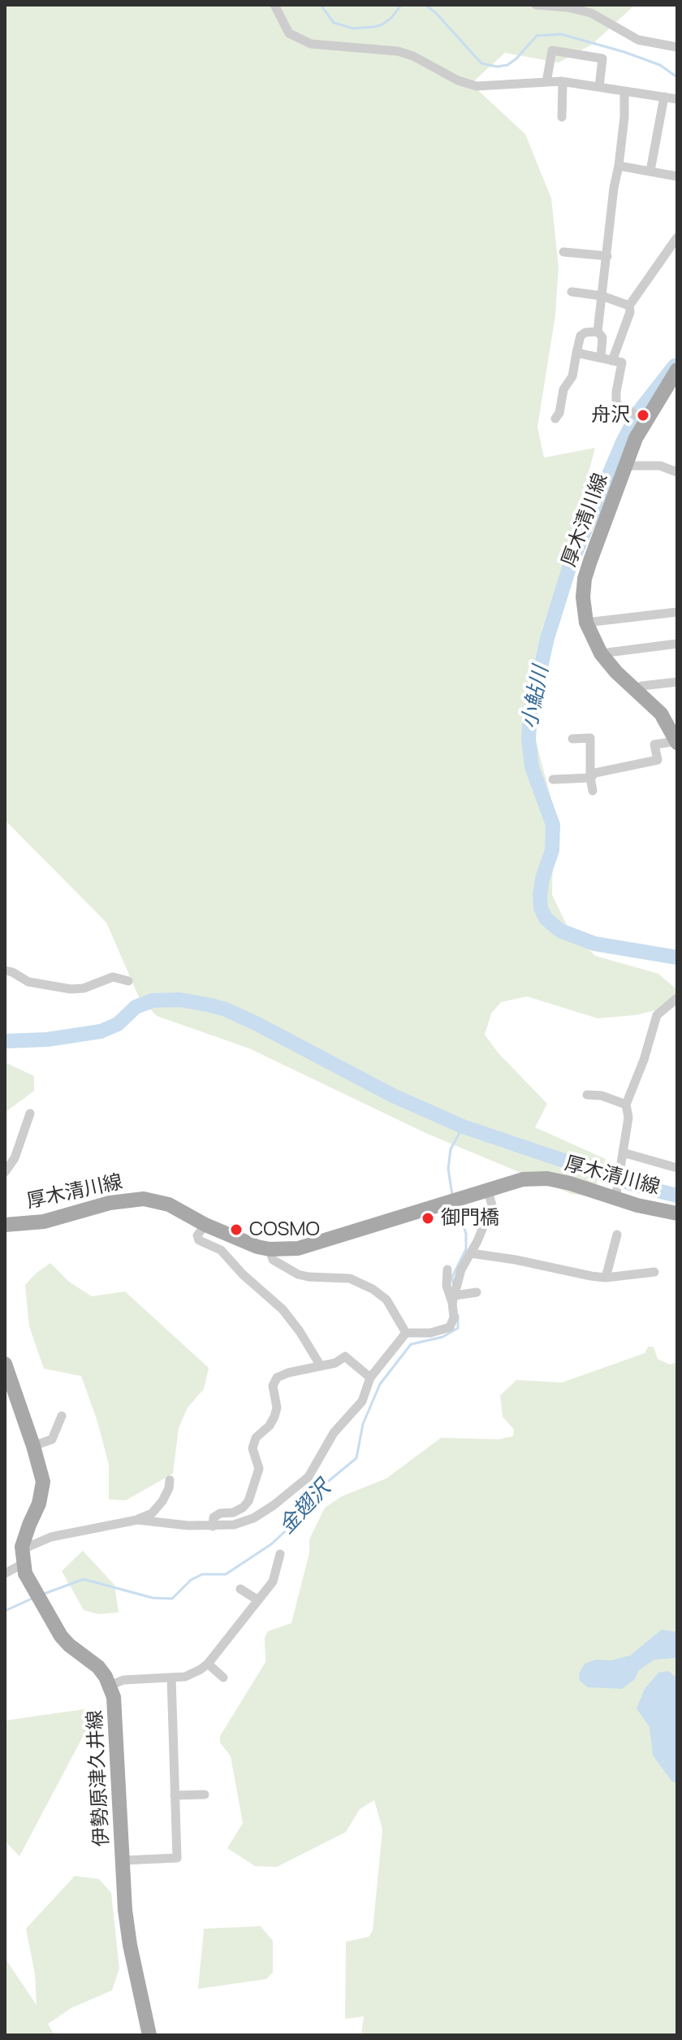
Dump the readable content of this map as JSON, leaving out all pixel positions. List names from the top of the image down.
{
  "streets": {
    "main road": ["厚木清川線", "伊勢原津久井線"]
  },
  "water": ["小鮎川", "金翅沢"],
  "places": ["舟沢", "御門橋", "COSMO"]
}
